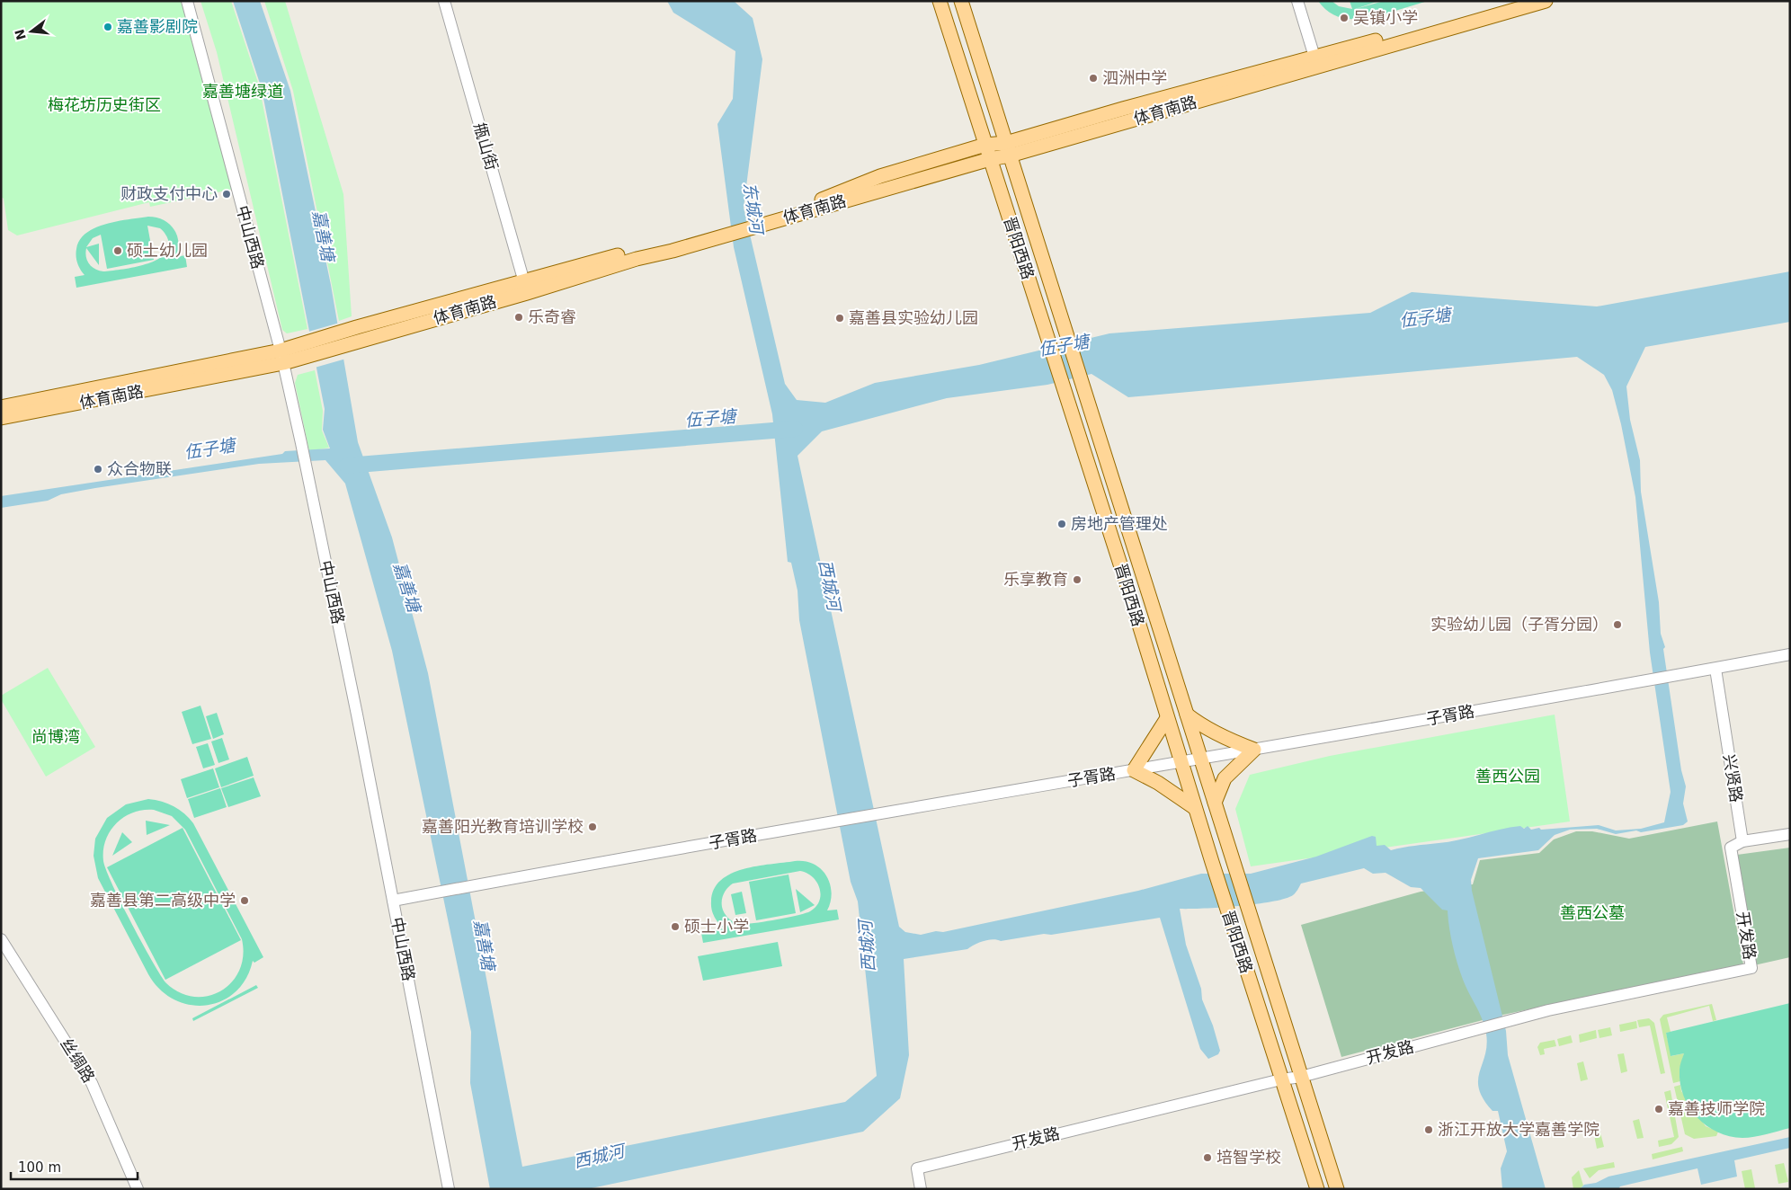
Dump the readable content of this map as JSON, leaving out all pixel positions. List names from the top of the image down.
{
  "streets": {
    "main road": ["体育南路", "晋阳西路"],
    "street": [
      "甁山街",
      "中山西路",
      "子胥路",
      "兴贤路",
      "开发路",
      "丝绸路"
    ]
  },
  "crossings": [
    ["体育南路", "甁山街"],
    ["体育南路", "中山西路"],
    ["体育南路", "晋阳西路"],
    ["中山西路", "子胥路"],
    ["晋阳西路", "子胥路"],
    ["晋阳西路", "开发路"],
    ["子胥路", "兴贤路"],
    ["兴贤路", "开发路"]
  ],
  "water": [
    "东城河",
    "嘉善塘",
    "伍子塘",
    "西城河"
  ],
  "parks": [
    "嘉善塘绿道",
    "梅花坊历史街区",
    "尚博湾",
    "善西公园",
    "善西公墓"
  ],
  "places": [
    "吴镇小学",
    "嘉善影剧院",
    "泗洲中学",
    "财政支付中心",
    "硕士幼儿园",
    "乐奇睿",
    "嘉善县实验幼儿园",
    "众合物联",
    "房地产管理处",
    "乐享教育",
    "实验幼儿园（子胥分园）",
    "嘉善阳光教育培训学校",
    "嘉善县第二高级中学",
    "硕士小学",
    "嘉善技师学院",
    "浙江开放大学嘉善学院",
    "培智学校"
  ],
  "scale_bar": "100 m",
  "north": "left"
}
